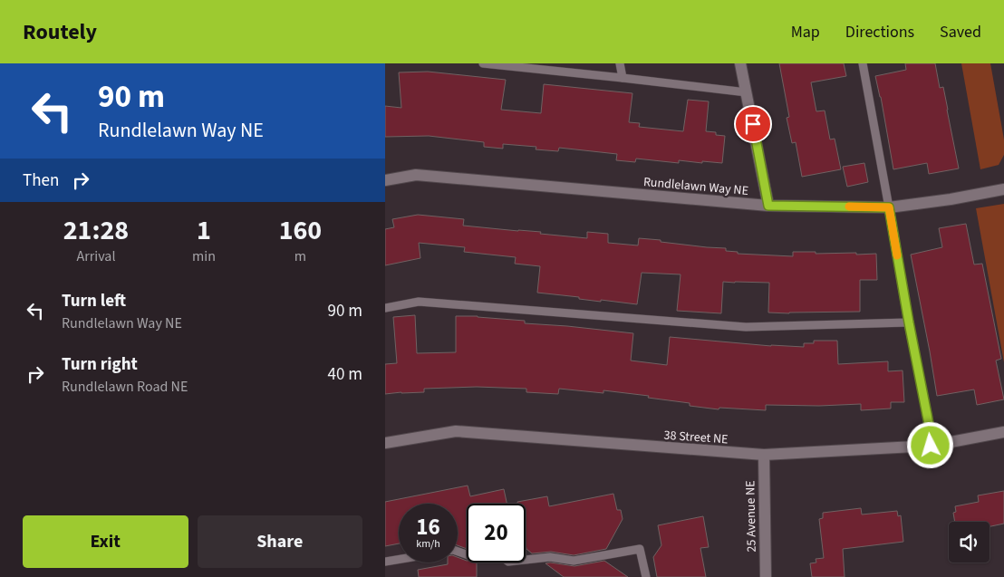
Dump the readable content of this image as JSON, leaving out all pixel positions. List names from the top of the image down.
{
  "streets": {
    "street": ["Rundlelawn Way NE", "38 Street NE", "25 Avenue NE"]
  },
  "crossings": [
    ["38 Street NE", "25 Avenue NE"]
  ],
  "page": {
    "header": "Routely",
    "nav": ["Map", "Directions", "Saved"],
    "turn": ["90 m", "Rundlelawn Way NE"],
    "then": "Then",
    "eta": [
      "21:28",
      "Arrival",
      "1",
      "min",
      "160",
      "m"
    ],
    "list": [
      {
        "name": "Turn left",
        "note": "Rundlelawn Way NE",
        "value": "90 m"
      },
      {
        "name": "Turn right",
        "note": "Rundlelawn Road NE",
        "value": "40 m"
      }
    ],
    "speed": "16 km/h",
    "limit": "20",
    "buttons": ["Exit", "Share"]
  }
}
